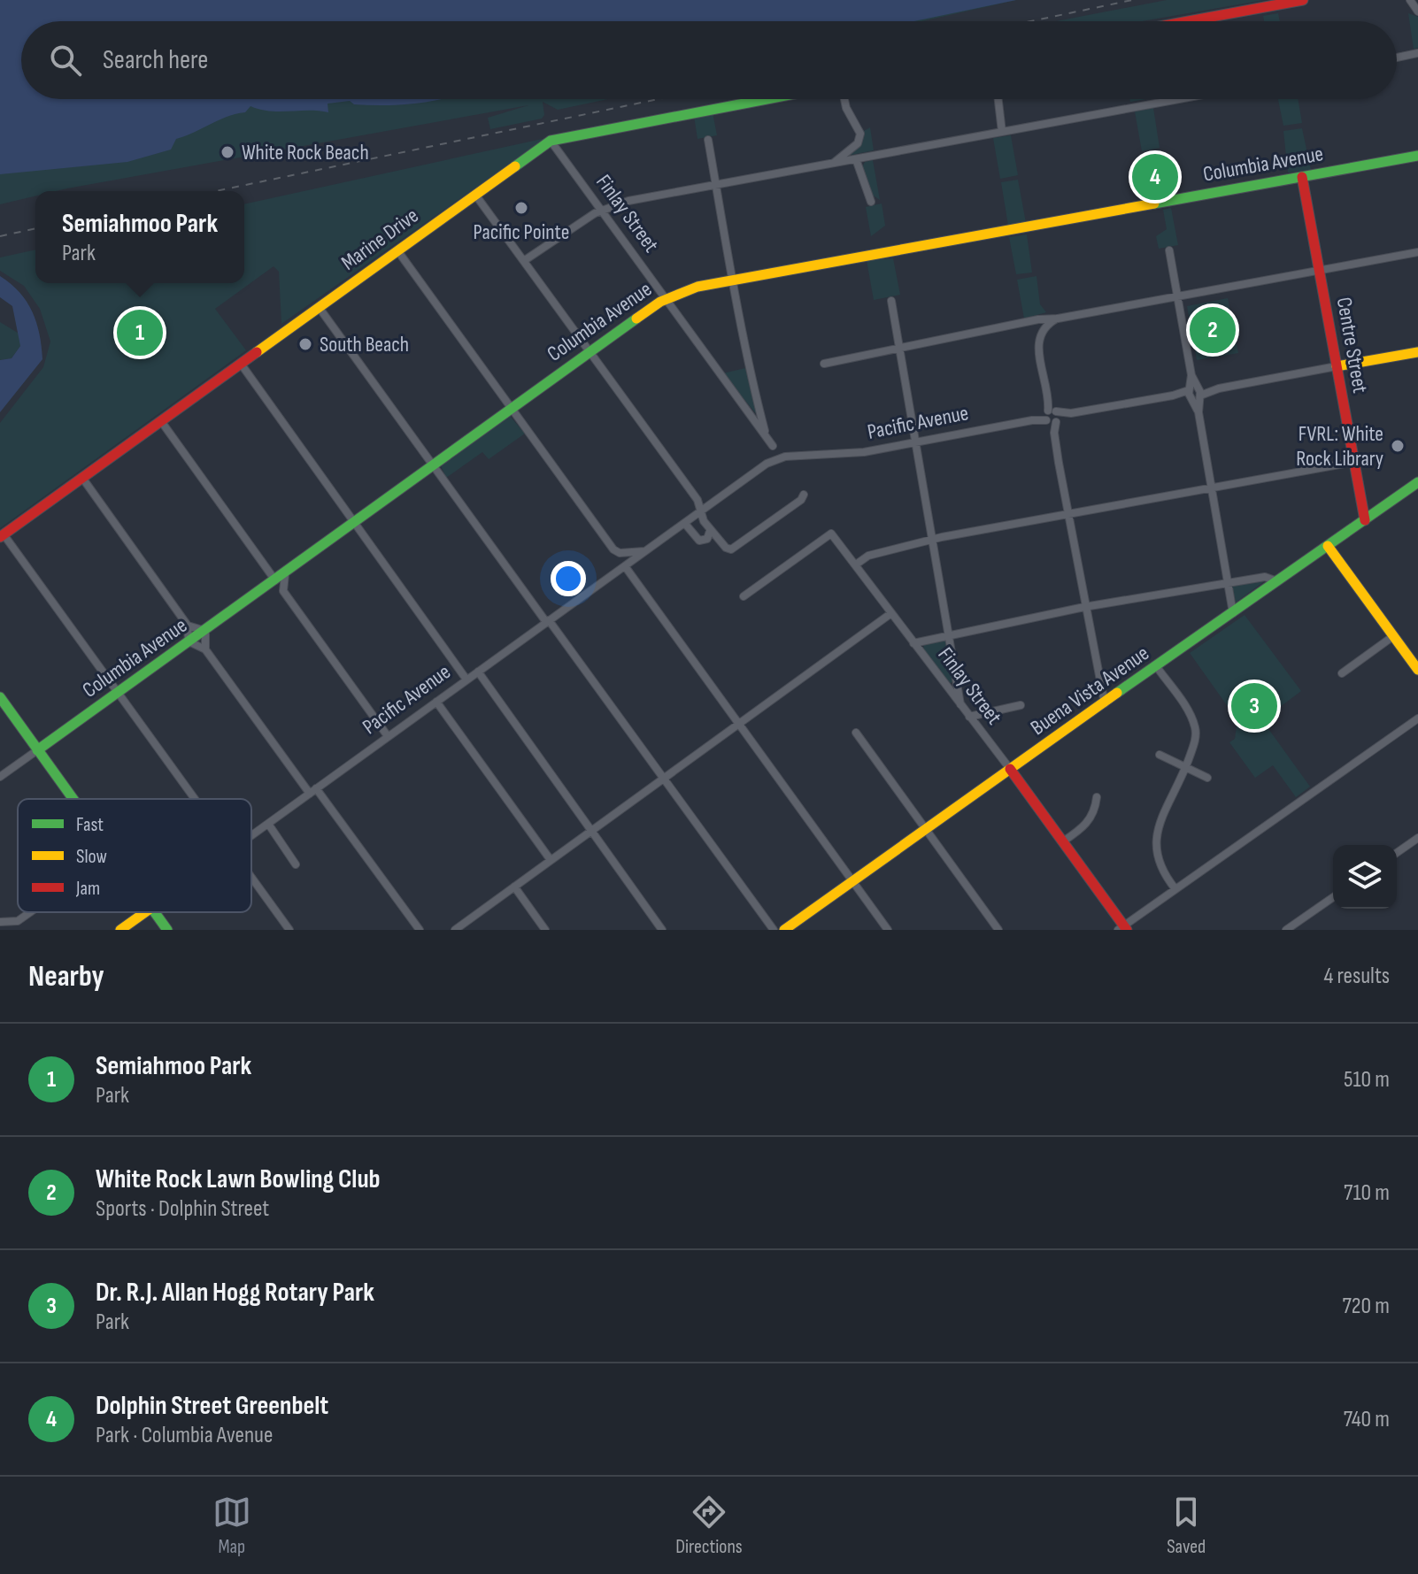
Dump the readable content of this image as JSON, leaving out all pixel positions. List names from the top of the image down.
{
  "streets": {
    "street": [
      "Columbia Avenue",
      "Finlay Street",
      "Marine Drive",
      "Centre Street",
      "Pacific Avenue",
      "Buena Vista Avenue"
    ]
  },
  "crossings": [
    ["Columbia Avenue", "Finlay Street"],
    ["Columbia Avenue", "Centre Street"],
    ["Finlay Street", "Marine Drive"],
    ["Finlay Street", "Buena Vista Avenue"],
    ["Centre Street", "Pacific Avenue"],
    ["Centre Street", "Buena Vista Avenue"]
  ],
  "places": [
    "White Rock Beach",
    "Pacific Pointe",
    "South Beach",
    "FVRL: White Rock Library"
  ],
  "legend": ["Fast", "Slow", "Jam"],
  "page": {
    "search": "Search here",
    "pins": [
      "4",
      "2",
      "1",
      "3"
    ],
    "popup": ["Semiahmoo Park", "Park"],
    "heading": ["Nearby", "4 results"],
    "list": [
      {
        "mark": "1",
        "name": "Semiahmoo Park",
        "note": "Park",
        "value": "510 m"
      },
      {
        "mark": "2",
        "name": "White Rock Lawn Bowling Club",
        "note": "Sports · Dolphin Street",
        "value": "710 m"
      },
      {
        "mark": "3",
        "name": "Dr. R.J. Allan Hogg Rotary Park",
        "note": "Park",
        "value": "720 m"
      },
      {
        "mark": "4",
        "name": "Dolphin Street Greenbelt",
        "note": "Park · Columbia Avenue",
        "value": "740 m"
      }
    ],
    "nav": ["Map", "Directions", "Saved"]
  }
}
